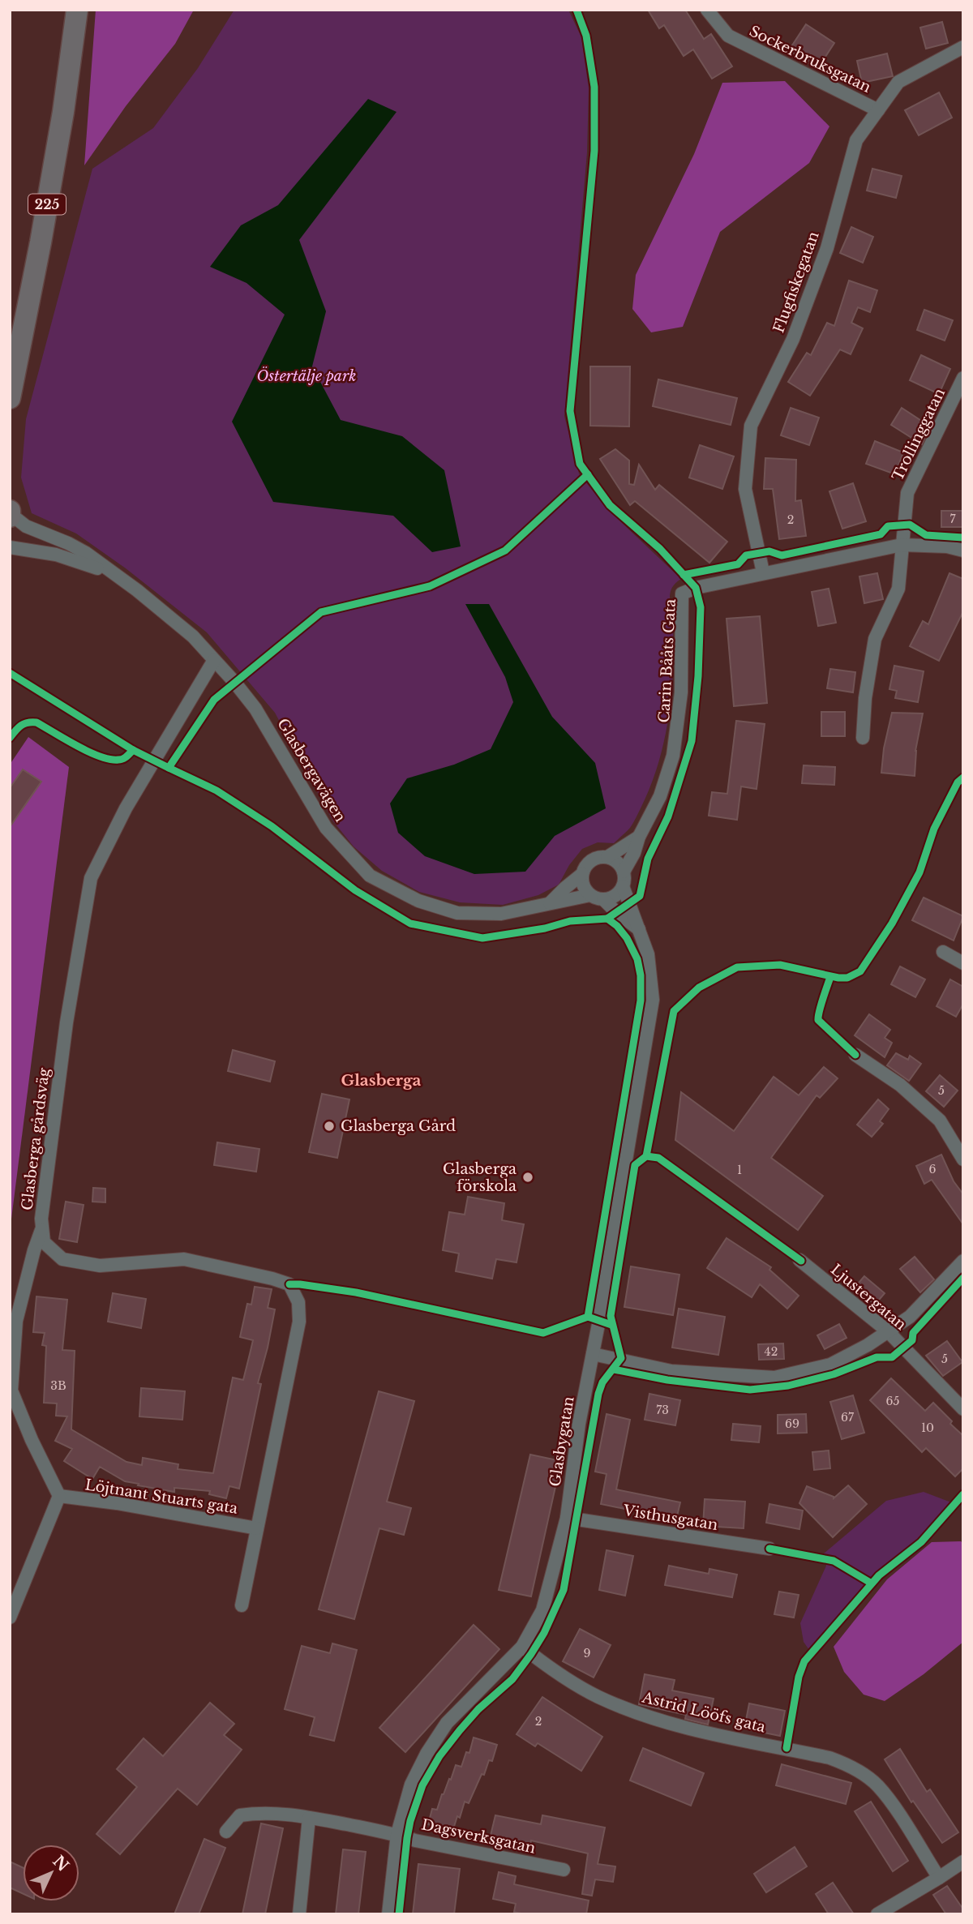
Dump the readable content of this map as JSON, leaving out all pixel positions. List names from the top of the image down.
{
  "streets": {
    "main road": ["225"],
    "street": [
      "Sockerbruksgatan",
      "Flugfiskegatan",
      "Trollinggatan",
      "Carin Bååts Gata",
      "Glasbergavägen",
      "Glasberga gårdsväg",
      "Ljustergatan",
      "Glasbygatan",
      "Löjtnant Stuarts gata",
      "Visthusgatan",
      "Astrid Lööfs gata",
      "Dagsverksgatan"
    ]
  },
  "crossings": [
    ["Sockerbruksgatan", "Flugfiskegatan"],
    ["Flugfiskegatan", "Carin Bååts Gata"],
    ["Trollinggatan", "Carin Bååts Gata"],
    ["Carin Bååts Gata", "Glasbergavägen"],
    ["Carin Bååts Gata", "Glasbygatan"],
    ["Glasbergavägen", "Glasberga gårdsväg"],
    ["Glasbergavägen", "Glasbygatan"],
    ["Glasberga gårdsväg", "Löjtnant Stuarts gata"],
    ["Glasbygatan", "Visthusgatan"],
    ["Glasbygatan", "Astrid Lööfs gata"],
    ["Glasbygatan", "Dagsverksgatan"]
  ],
  "districts": ["Glasberga"],
  "parks": ["Östertälje park"],
  "places": ["Glasberga Gård", "Glasberga förskola"],
  "house_numbers": [
    "7",
    "2",
    "5",
    "6",
    "1",
    "42",
    "5",
    "3B",
    "65",
    "73",
    "67",
    "69",
    "10",
    "9",
    "2"
  ],
  "north": "top right"
}
